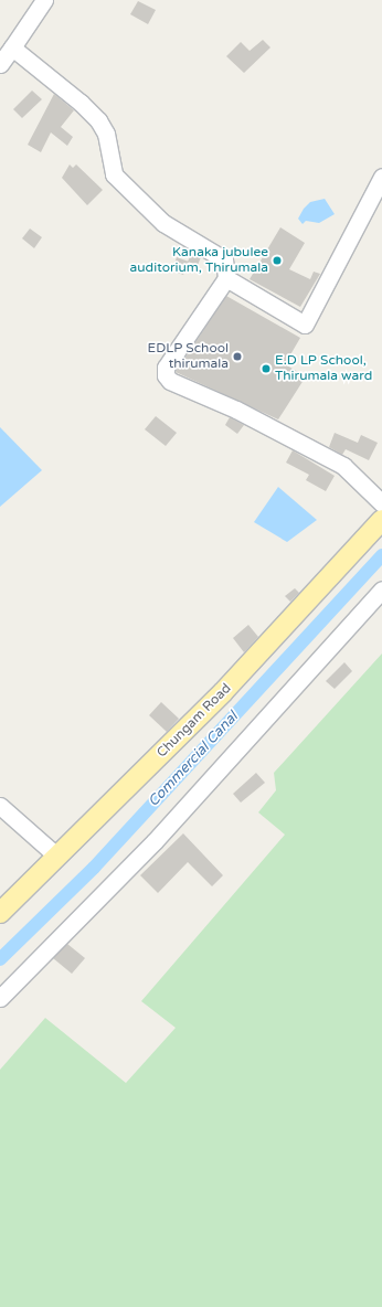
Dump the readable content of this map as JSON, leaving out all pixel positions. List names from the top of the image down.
{
  "streets": {
    "main road": ["Chungam Road"]
  },
  "water": ["Commercial Canal"],
  "places": ["Kanaka jubulee auditorium, Thirumala", "EDLP School thirumala", "E.D LP School, Thirumala ward"]
}
